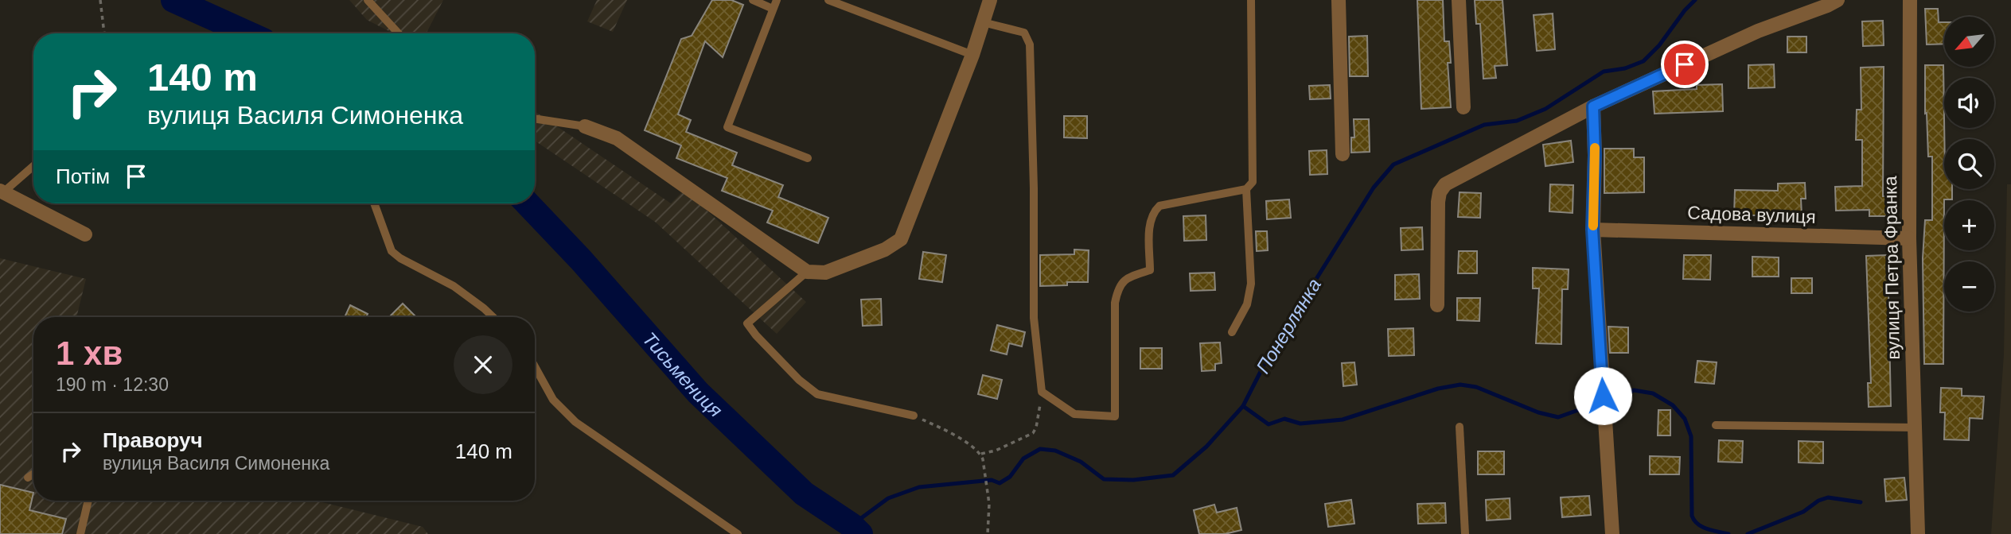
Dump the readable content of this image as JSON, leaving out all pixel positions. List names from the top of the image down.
{
  "streets": {
    "street": ["Садова вулиця", "вулиця Петра Франка"]
  },
  "crossings": [
    ["Садова вулиця", "вулиця Петра Франка"]
  ],
  "water": ["Понерлянка", "Тисьмениця"],
  "north": "bottom left",
  "page": {
    "map_buttons": ["+", "−"],
    "turn": ["140 m", "вулиця Василя Симоненка"],
    "then": "Потім",
    "heading": ["1 хв", "190 m · 12:30"],
    "list": [
      {
        "name": "Праворуч",
        "note": "вулиця Василя Симоненка",
        "value": "140 m"
      }
    ]
  }
}
